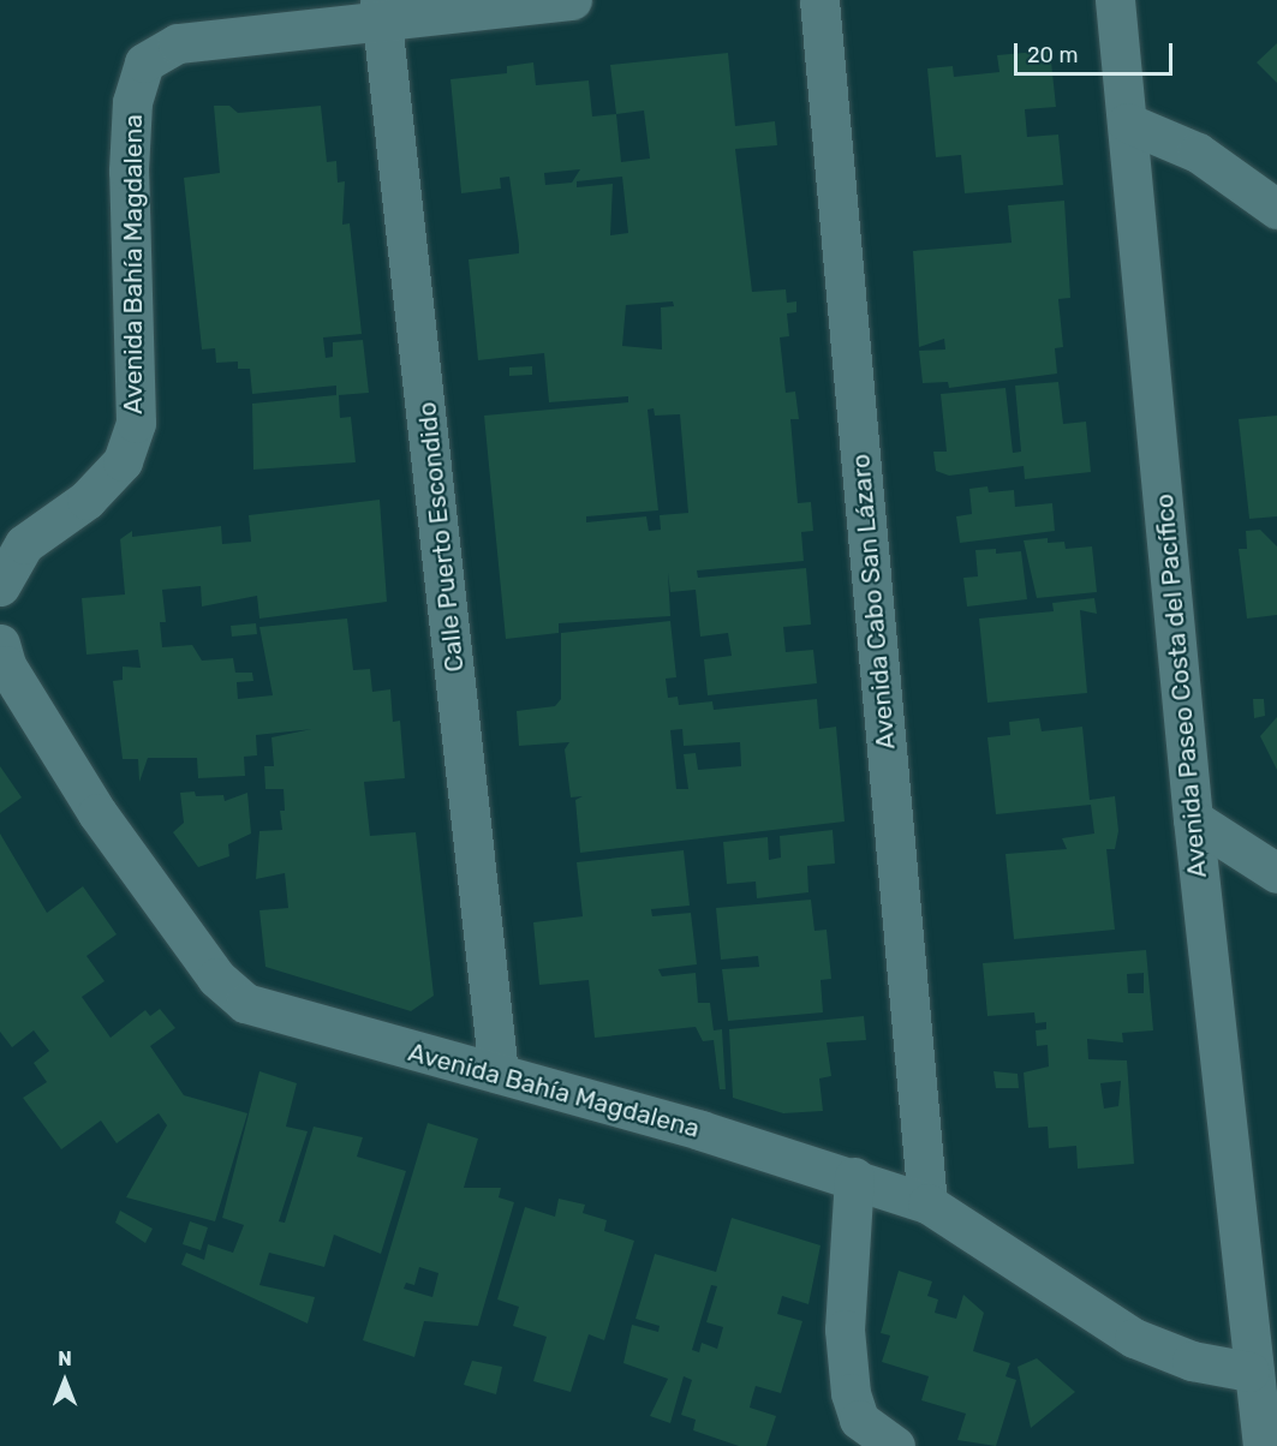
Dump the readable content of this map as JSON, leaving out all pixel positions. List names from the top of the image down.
{
  "streets": {
    "street": [
      "Avenida Bahía Magdalena",
      "Calle Puerto Escondido",
      "Avenida Cabo San Lázaro",
      "Avenida Paseo Costa del Pacífico"
    ]
  },
  "crossings": [
    ["Avenida Bahía Magdalena", "Calle Puerto Escondido"],
    ["Avenida Bahía Magdalena", "Avenida Cabo San Lázaro"],
    ["Avenida Bahía Magdalena", "Avenida Paseo Costa del Pacífico"]
  ],
  "scale_bar": "20 m",
  "north": "top"
}
